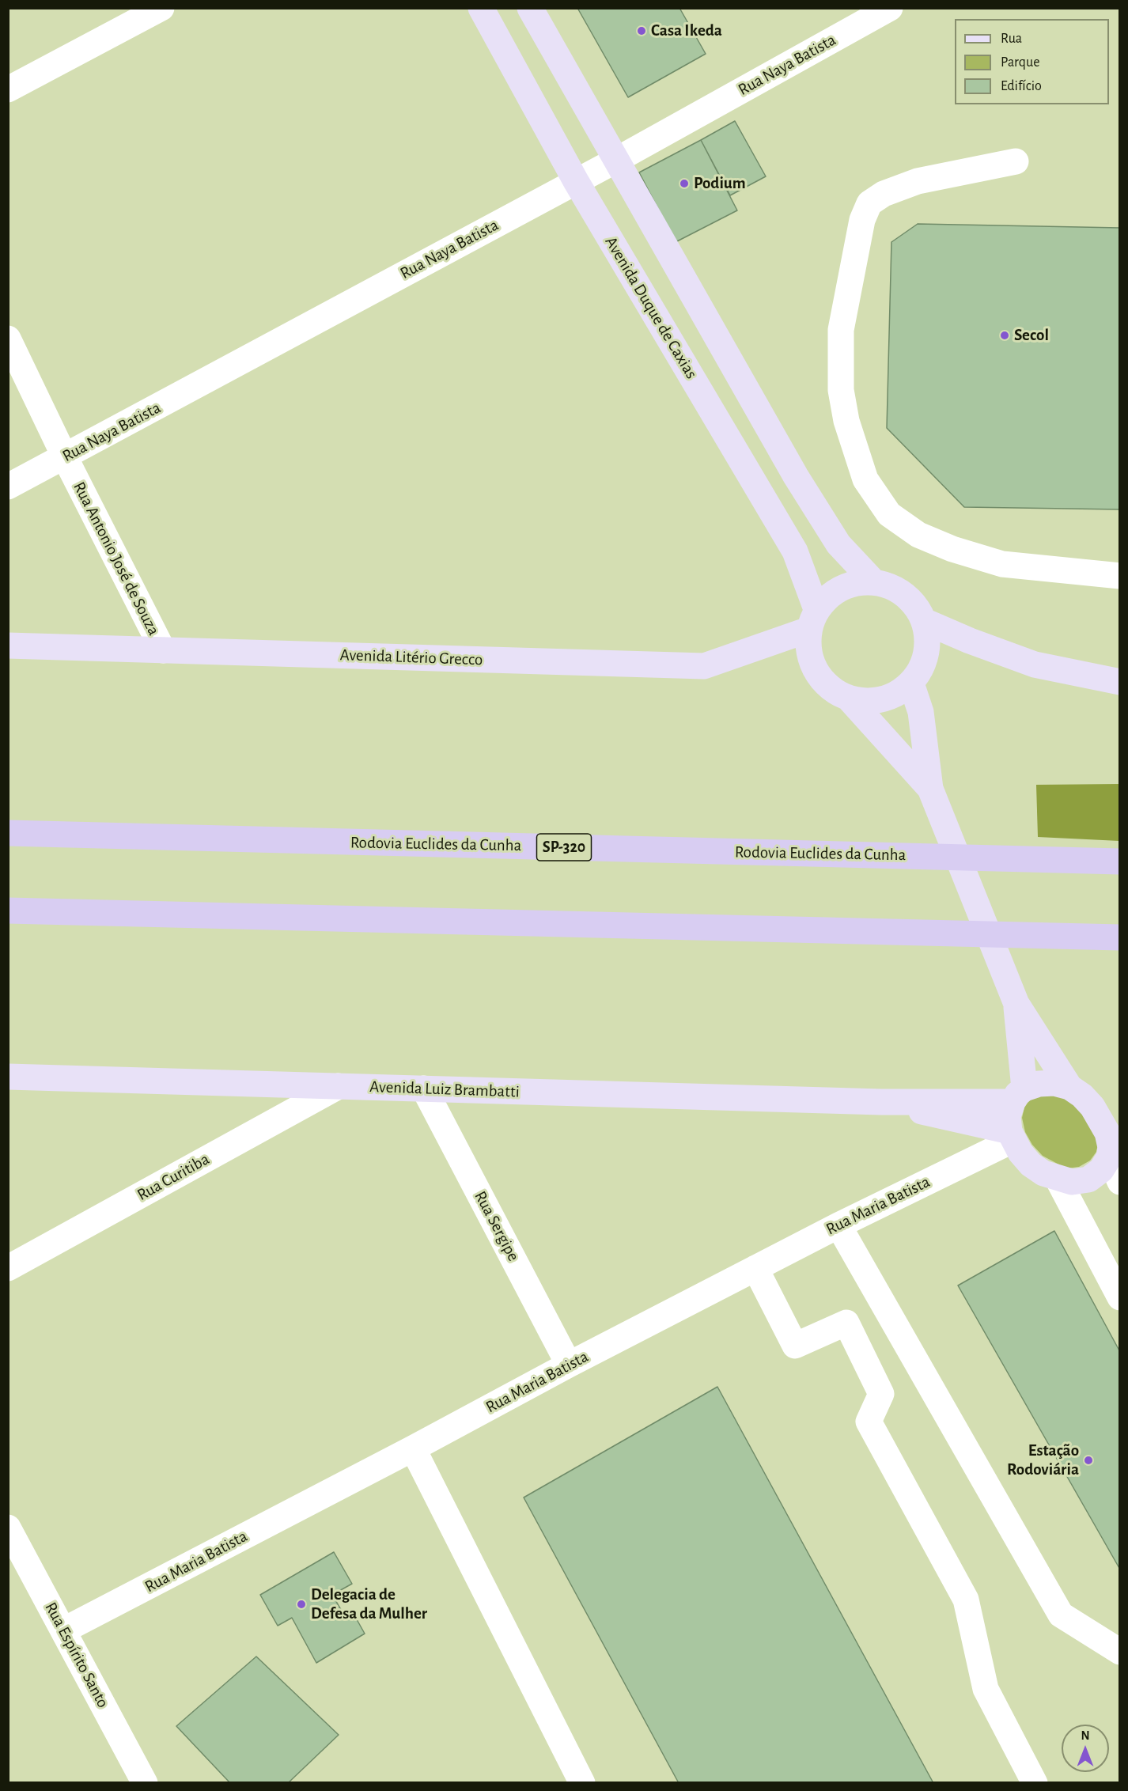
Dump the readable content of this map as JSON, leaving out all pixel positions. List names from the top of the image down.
{
  "streets": {
    "highway": ["Rodovia Euclides da Cunha", "SP-320"],
    "main road": ["Avenida Duque de Caxias", "Avenida Litério Grecco", "Avenida Luiz Brambatti"],
    "street": [
      "Rua Naya Batista",
      "Rua Antonio José de Souza",
      "Rua Curitiba",
      "Rua Maria Batista",
      "Rua Sergipe",
      "Rua Espírito Santo"
    ]
  },
  "crossings": [
    ["Rua Naya Batista", "Avenida Duque de Caxias"],
    ["Rua Naya Batista", "Rua Antonio José de Souza"],
    ["Avenida Duque de Caxias", "Avenida Litério Grecco"],
    ["Rua Antonio José de Souza", "Avenida Litério Grecco"],
    ["Avenida Luiz Brambatti", "Rua Curitiba"],
    ["Avenida Luiz Brambatti", "Rua Sergipe"],
    ["Rua Maria Batista", "Rua Sergipe"],
    ["Rua Maria Batista", "Rua Espírito Santo"]
  ],
  "places": [
    "Casa Ikeda",
    "Podium",
    "Secol",
    "Estação Rodoviária",
    "Delegacia de Defesa da Mulher"
  ],
  "legend": ["Rua", "Parque", "Edifício"],
  "north": "top"
}
